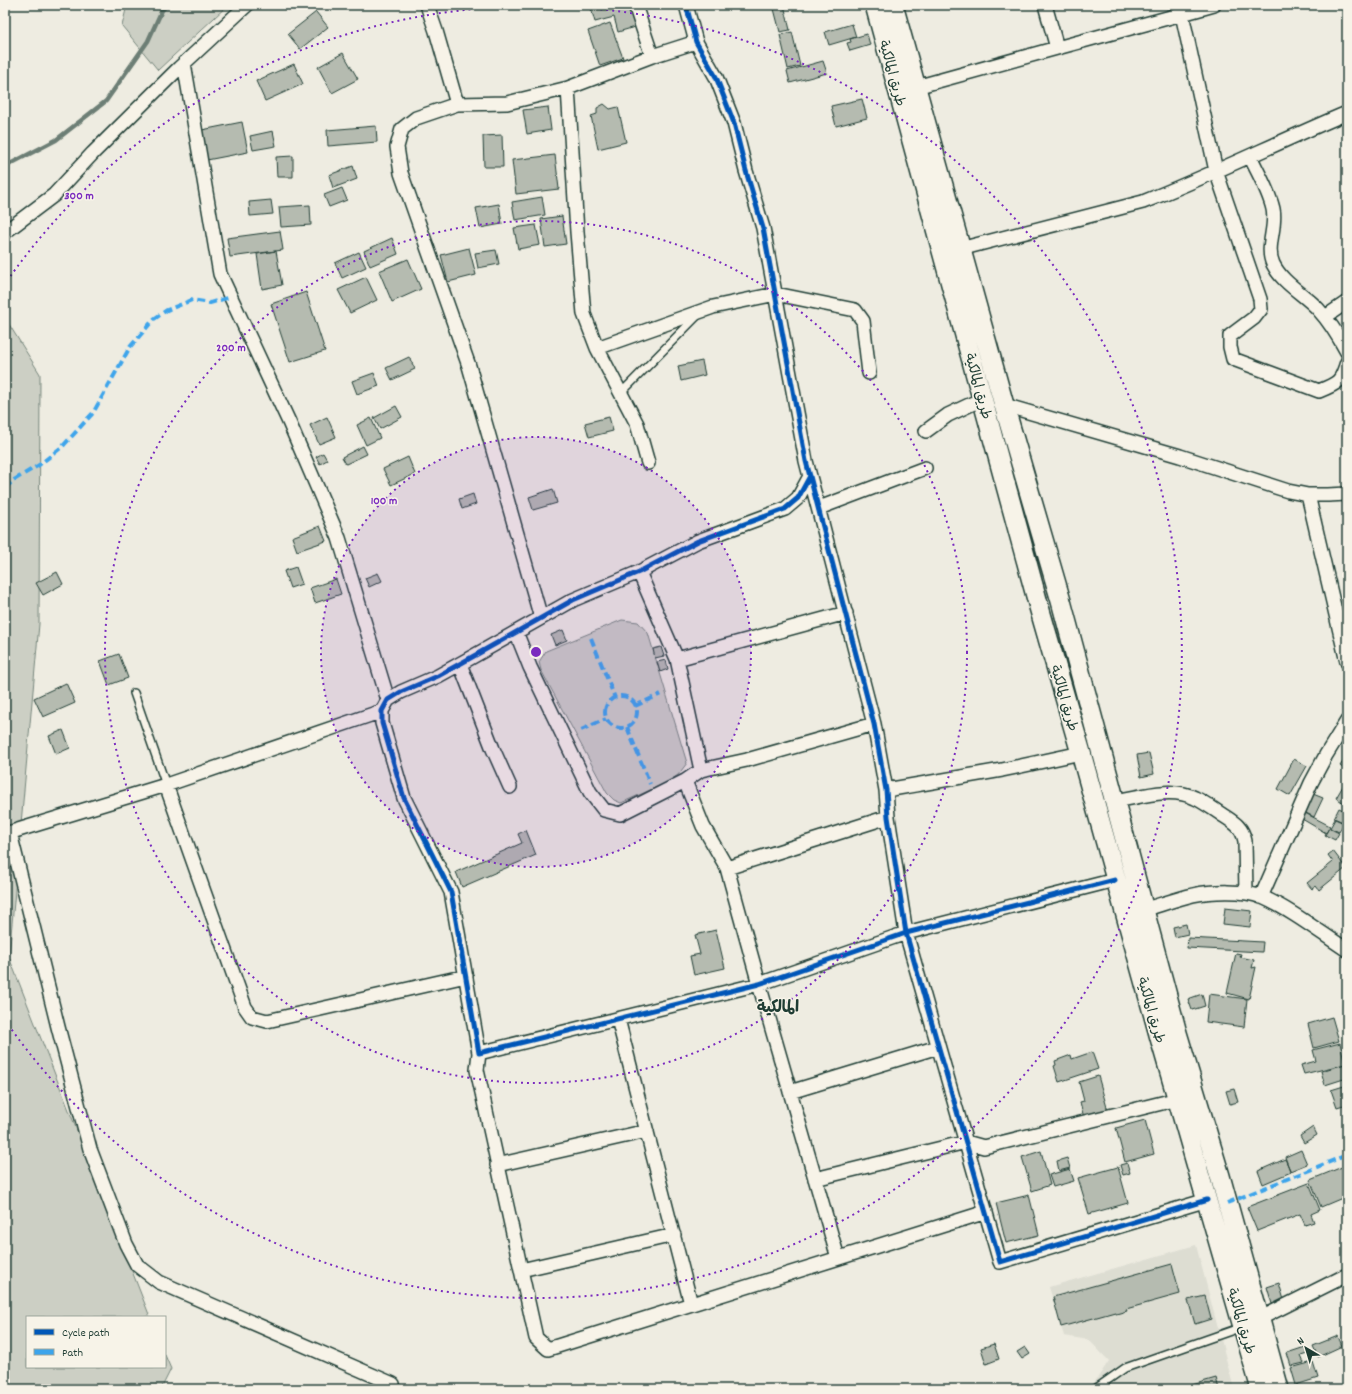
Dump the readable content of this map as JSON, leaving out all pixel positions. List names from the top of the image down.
{
  "streets": {
    "main road": ["طريق المالكية"]
  },
  "districts": ["المالكية"],
  "legend": ["Cycle path", "Path"],
  "north": "top left",
  "rings": ["300 m", "200 m", "100 m"]
}
